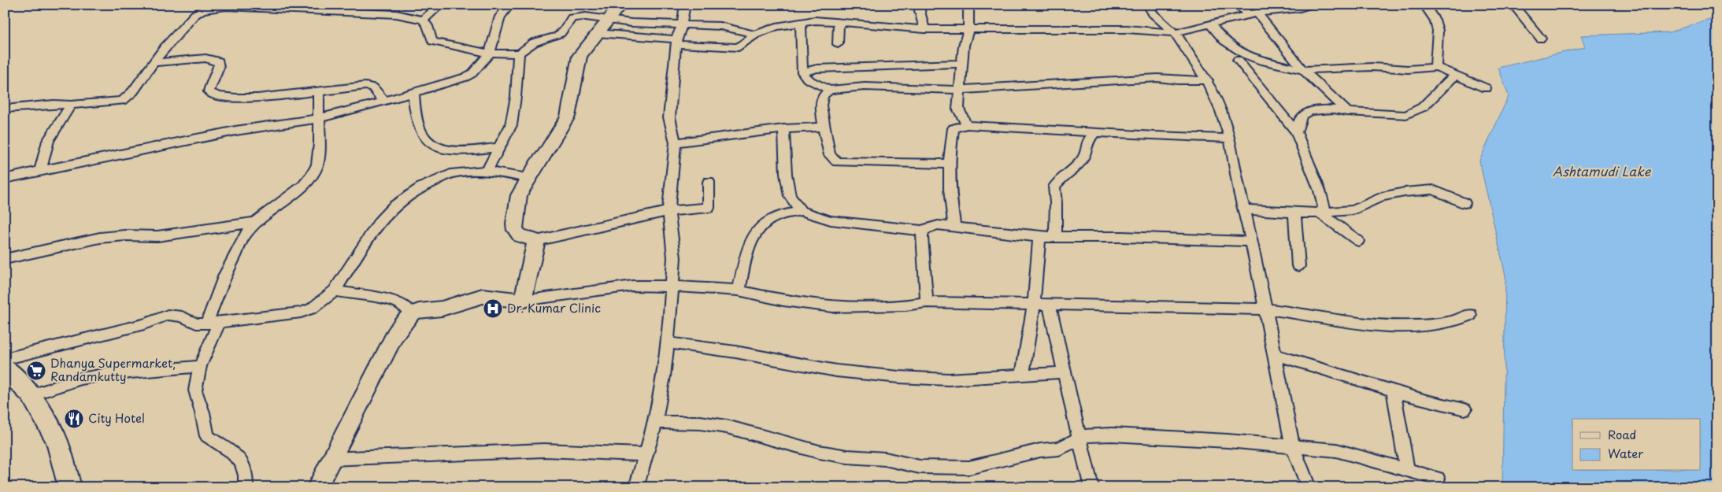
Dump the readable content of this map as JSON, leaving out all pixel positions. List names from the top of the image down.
{
  "water": ["Ashtamudi Lake"],
  "places": {
    "hospital": ["Dr. Kumar Clinic"],
    "supermarket": ["Dhanya Supermarket, Randamkutty"],
    "restaurant": ["City Hotel"]
  },
  "legend": ["Road", "Water"]
}
